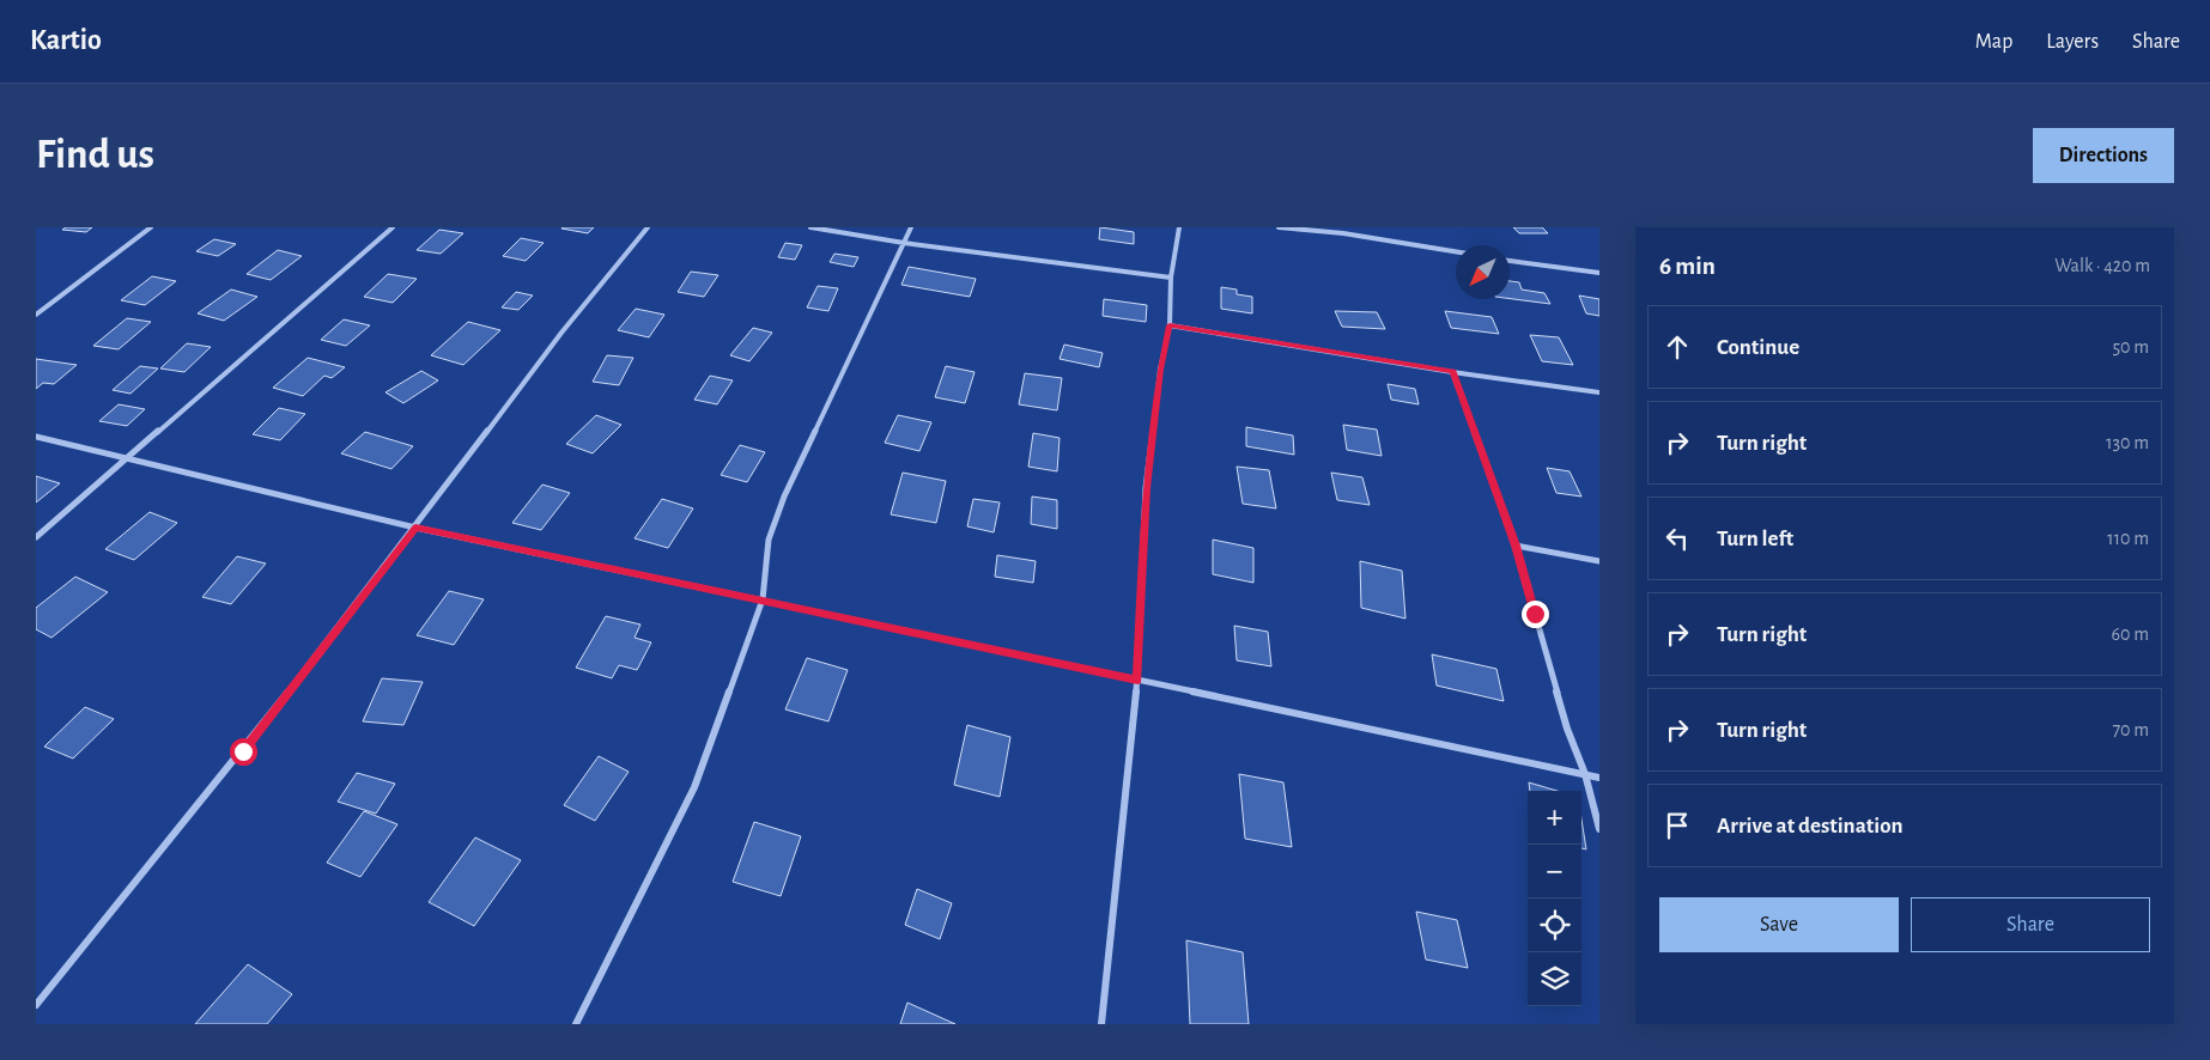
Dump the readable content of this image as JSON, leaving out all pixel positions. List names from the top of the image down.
{
  "north": "bottom left",
  "page": {
    "header": "Kartio",
    "nav": ["Map", "Layers", "Share"],
    "buttons": [
      "Directions",
      ["Save", "Share"]
    ],
    "title": "Find us",
    "heading": ["6 min", "Walk · 420 m"],
    "list": [
      ["Continue", "50 m"],
      ["Turn right", "130 m"],
      ["Turn left", "110 m"],
      ["Turn right", "60 m"],
      ["Turn right", "70 m"],
      "Arrive at destination"
    ],
    "map_buttons": ["+", "−"]
  }
}
